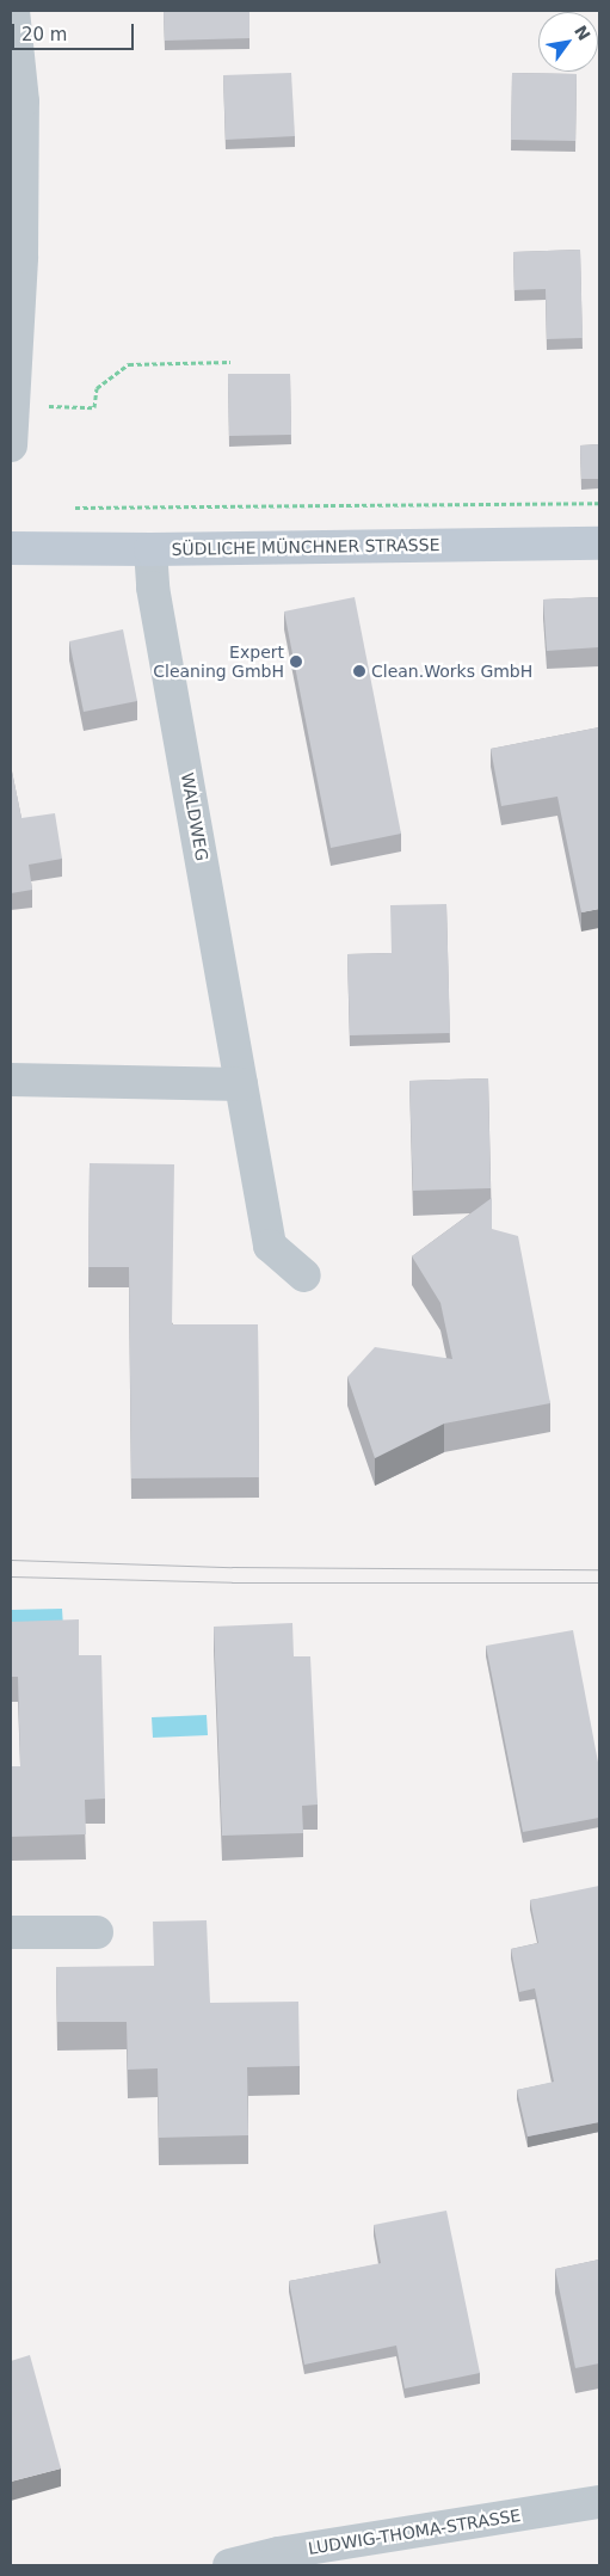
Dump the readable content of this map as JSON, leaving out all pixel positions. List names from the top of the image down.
{
  "streets": {
    "main road": ["SÜDLICHE MÜNCHNER STRASSE"],
    "street": ["WALDWEG", "LUDWIG-THOMA-STRASSE"]
  },
  "crossings": [
    ["SÜDLICHE MÜNCHNER STRASSE", "WALDWEG"]
  ],
  "places": ["Expert Cleaning GmbH", "Clean.Works GmbH"],
  "scale_bar": "20 m",
  "north": "top right"
}
